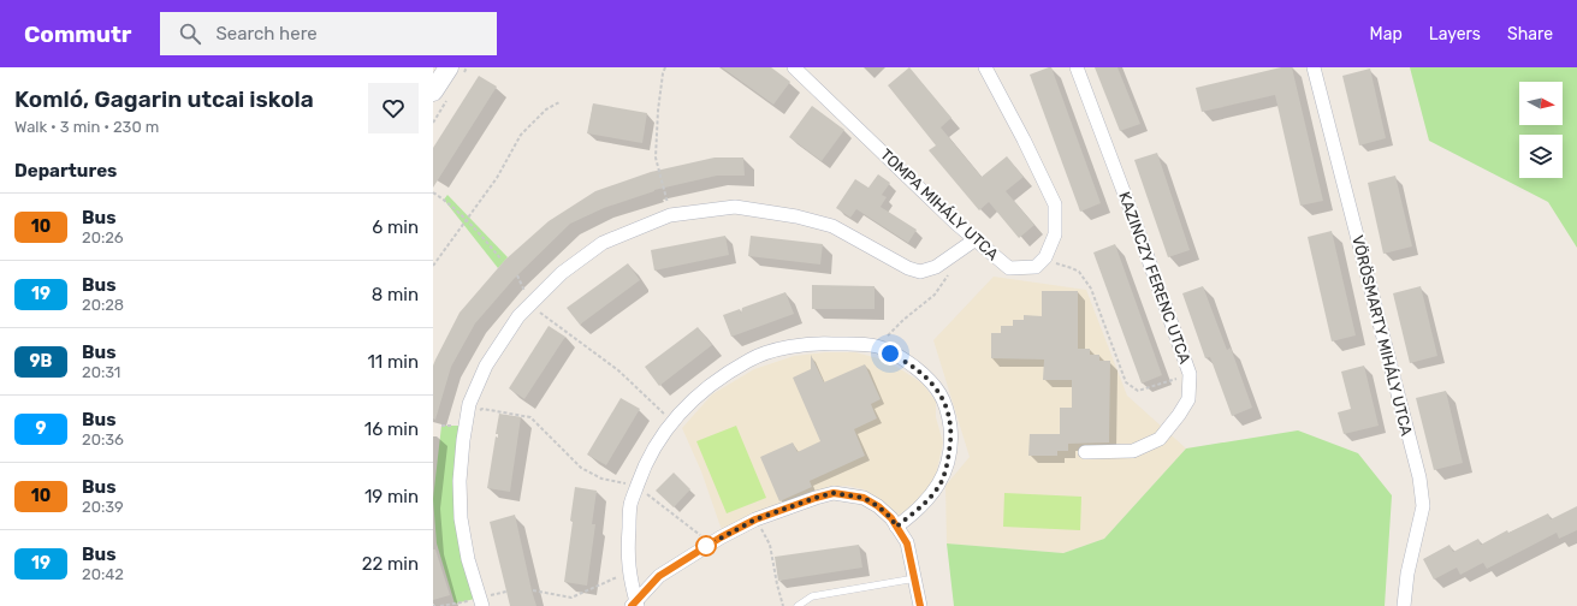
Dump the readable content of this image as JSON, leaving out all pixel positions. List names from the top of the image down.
{
  "streets": {
    "street": ["TOMPA MIHÁLY UTCA", "KAZINCZY FERENC UTCA", "VÖRÖSMARTY MIHÁLY UTCA"]
  },
  "lines": ["bus line 10"],
  "north": "right",
  "page": {
    "header": "Commutr",
    "search": "Search here",
    "nav": ["Map", "Layers", "Share"],
    "heading": [
      ["Komló, Gagarin utcai iskola", "Walk · 3 min · 230 m"],
      "Departures"
    ],
    "list": [
      {
        "mark": "10",
        "name": "Bus",
        "note": "20:26",
        "value": "6 min"
      },
      {
        "mark": "19",
        "name": "Bus",
        "note": "20:28",
        "value": "8 min"
      },
      {
        "mark": "9B",
        "name": "Bus",
        "note": "20:31",
        "value": "11 min"
      },
      {
        "mark": "9",
        "name": "Bus",
        "note": "20:36",
        "value": "16 min"
      },
      {
        "mark": "10",
        "name": "Bus",
        "note": "20:39",
        "value": "19 min"
      },
      {
        "mark": "19",
        "name": "Bus",
        "note": "20:42",
        "value": "22 min"
      }
    ]
  }
}
